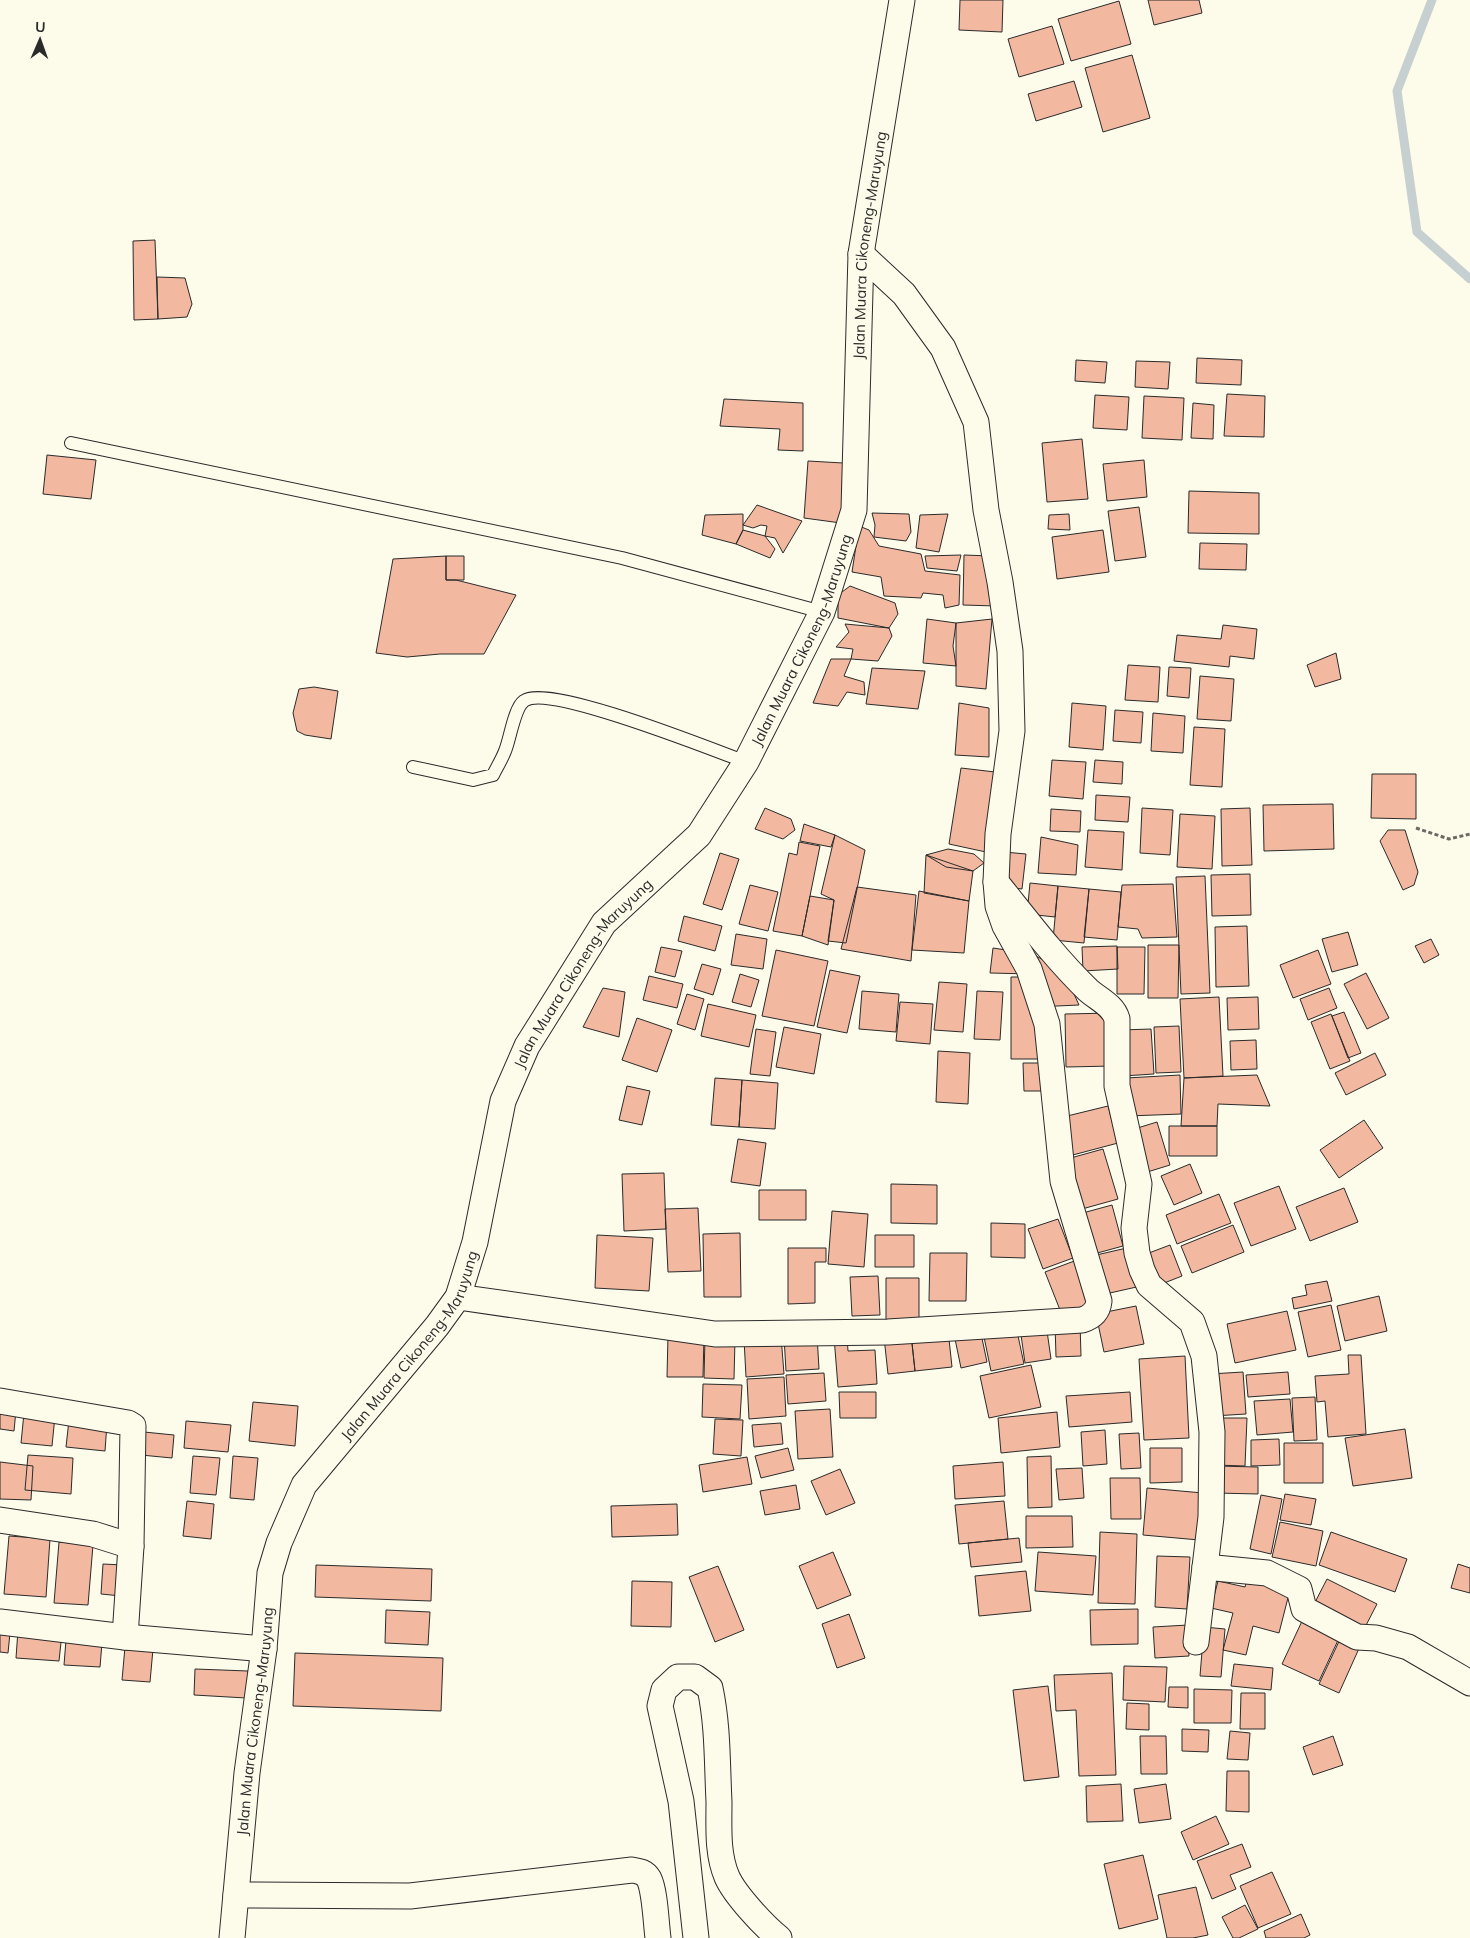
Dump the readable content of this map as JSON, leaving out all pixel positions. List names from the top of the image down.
{
  "streets": {
    "street": ["Jalan Muara Cikoneng-Maruyung"]
  },
  "north": "top"
}
